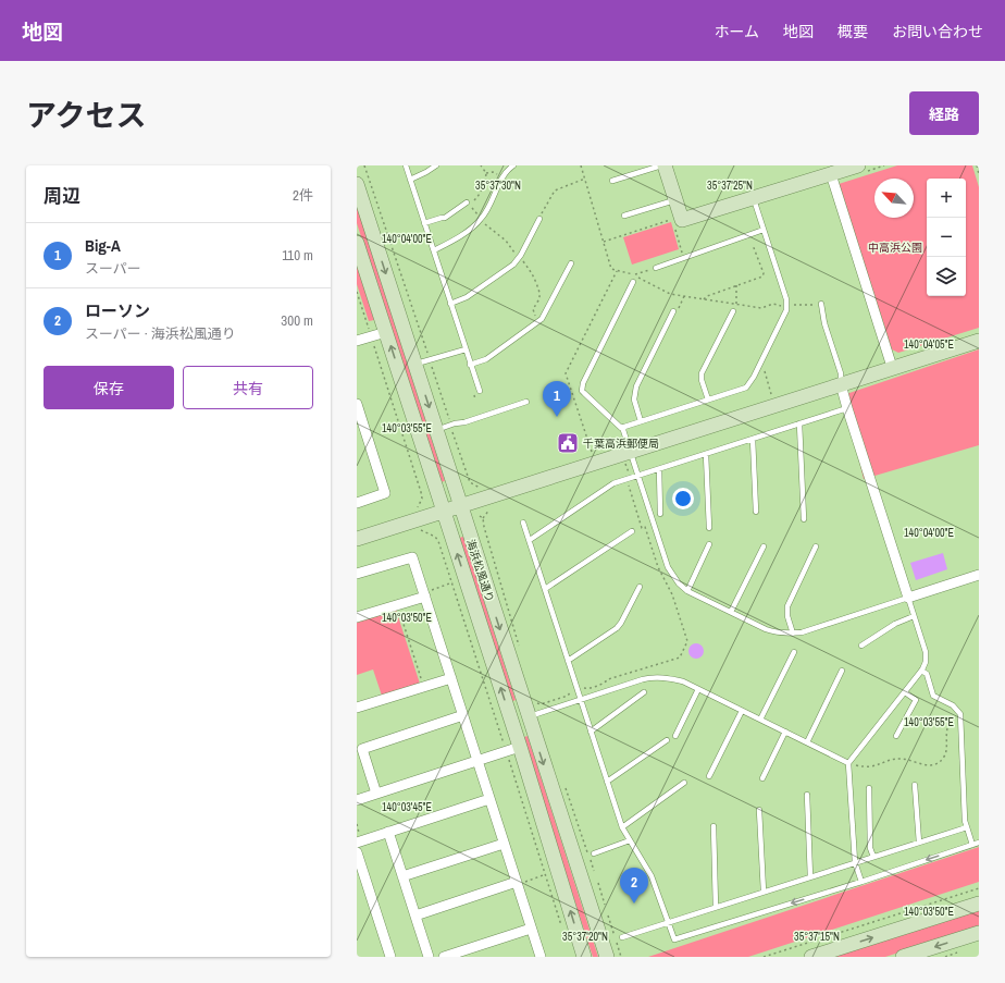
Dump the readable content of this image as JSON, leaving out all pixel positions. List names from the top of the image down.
{
  "streets": {
    "street": ["海浜松風通り"]
  },
  "parks": ["中高浜公園"],
  "places": {
    "public building": ["千葉高浜郵便局"]
  },
  "north": "top left",
  "page": {
    "header": "地図",
    "nav": [
      "ホーム",
      "地図",
      "概要",
      "お問い合わせ"
    ],
    "title": "アクセス",
    "buttons": [
      "経路",
      ["保存", "共有"]
    ],
    "heading": ["周辺", "2件"],
    "map_buttons": ["+", "−"],
    "list": [
      {
        "mark": "1",
        "name": "Big-A",
        "note": "スーパー",
        "value": "110 m"
      },
      {
        "mark": "2",
        "name": "ローソン",
        "note": "スーパー · 海浜松風通り",
        "value": "300 m"
      }
    ],
    "pins": ["1", "2"]
  },
  "coordinates": [
    "35°37'30\"N",
    "35°37'25\"N",
    "140°04'00\"E",
    "140°04'05\"E",
    "140°03'55\"E",
    "140°03'50\"E",
    "140°03'45\"E",
    "35°37'20\"N",
    "35°37'15\"N"
  ]
}
